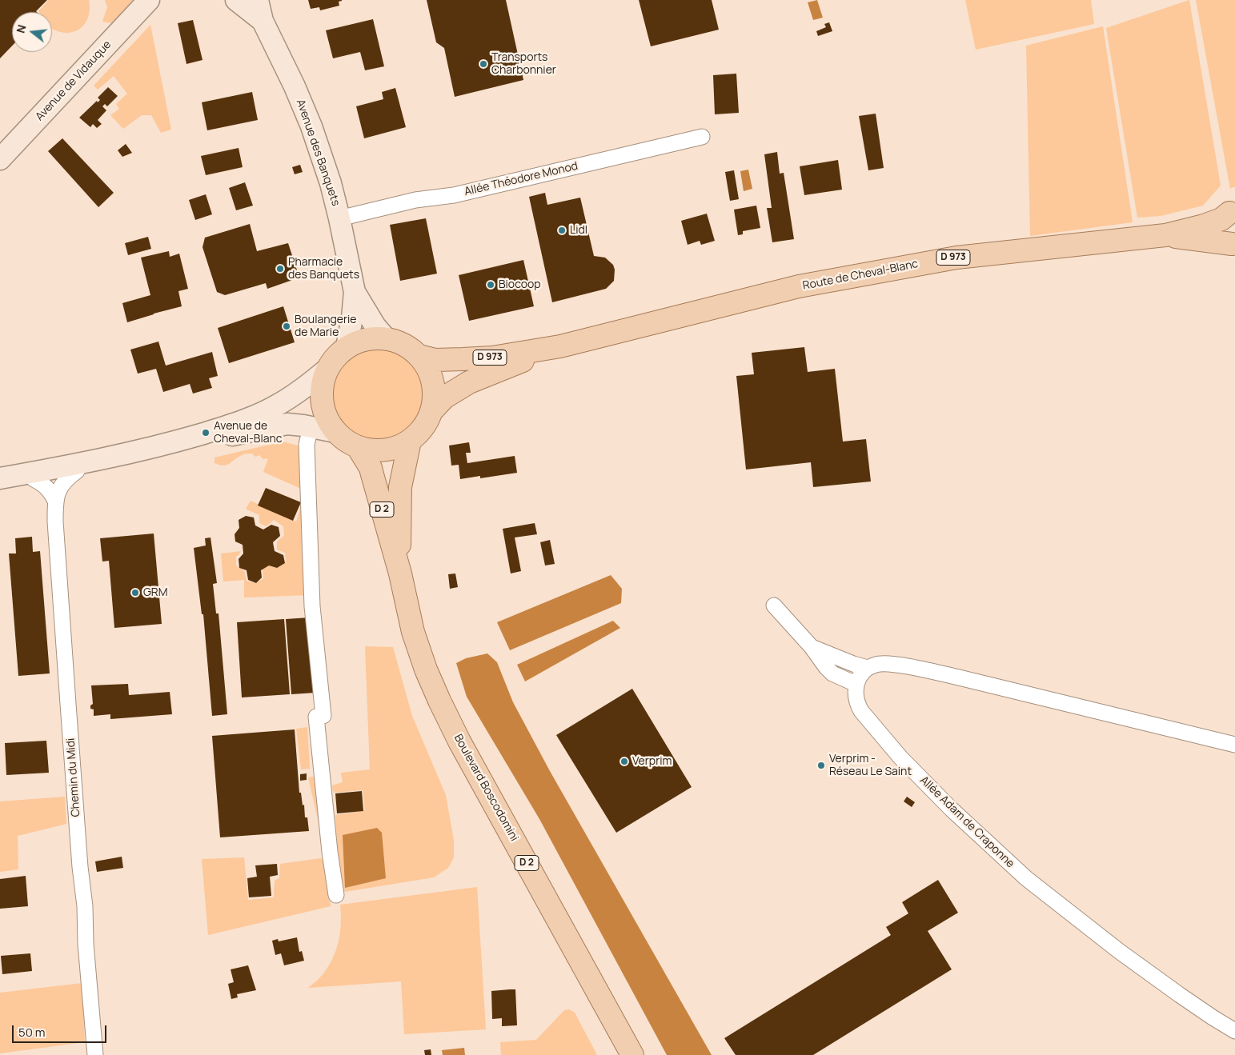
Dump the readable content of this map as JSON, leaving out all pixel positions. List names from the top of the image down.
{
  "streets": {
    "main road": [
      "Avenue de Vidauque",
      "Avenue des Banquets",
      "D 973",
      "Route de Cheval-Blanc",
      "D 2",
      "Boulevard Boscodomini"
    ],
    "street": ["Allée Théodore Monod", "Chemin du Midi", "Allée Adam de Craponne"]
  },
  "crossings": [
    ["Avenue des Banquets", "Allée Théodore Monod"],
    ["Avenue des Banquets", "D 973"],
    ["Avenue des Banquets", "Boulevard Boscodomini"],
    ["D 973", "Route de Cheval-Blanc"],
    ["D 973", "Boulevard Boscodomini"]
  ],
  "places": [
    "Transports Charbonnier",
    "Lidl",
    "Pharmacie des Banquets",
    "Biocoop",
    "Boulangerie de Marie",
    "Avenue de Cheval-Blanc",
    "GRM",
    "Verprim",
    "Verprim - Réseau Le Saint"
  ],
  "scale_bar": "50 m",
  "north": "left"
}
